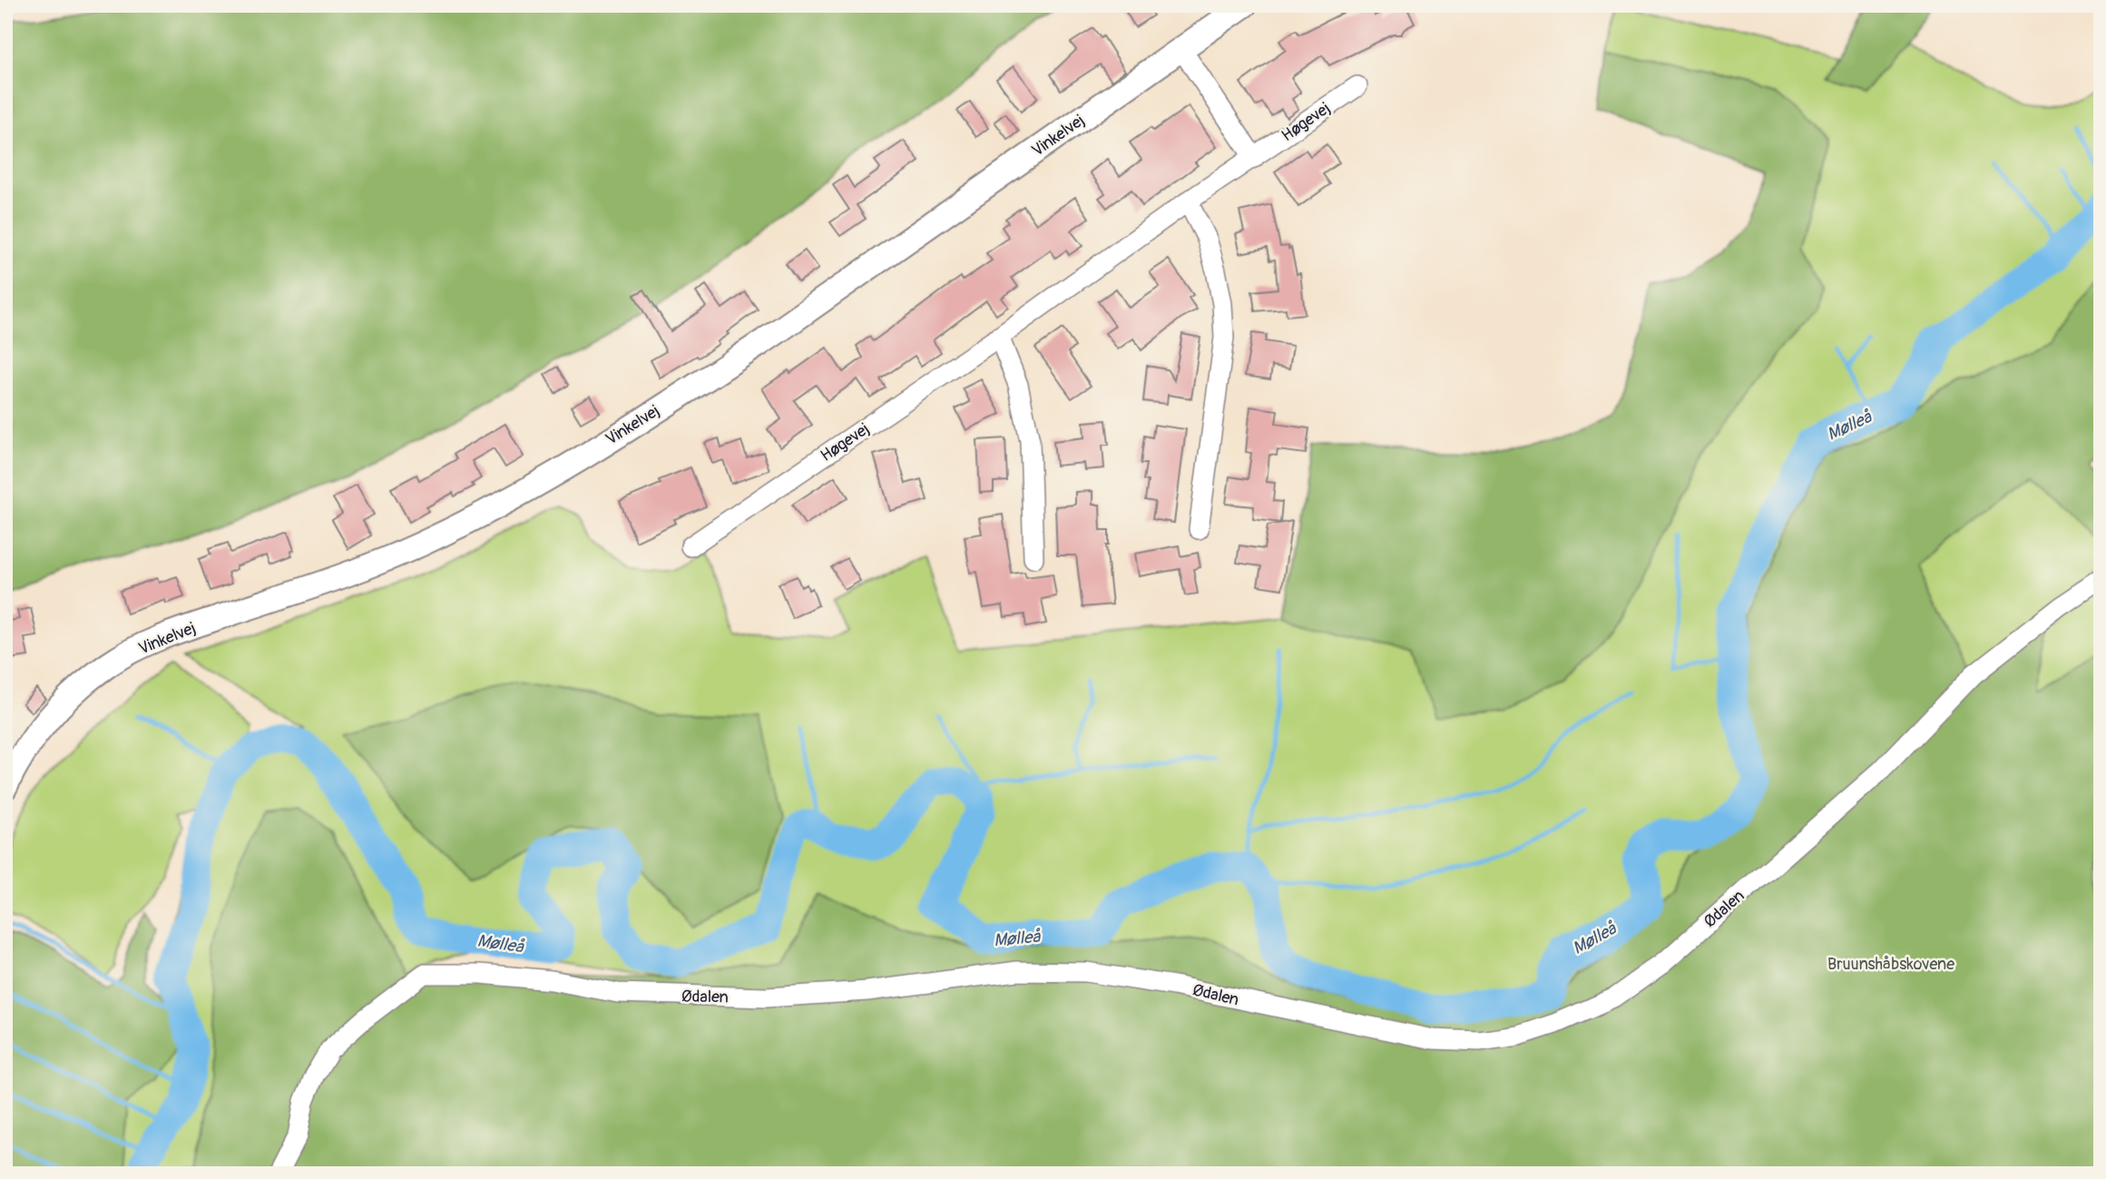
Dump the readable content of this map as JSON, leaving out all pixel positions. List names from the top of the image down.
{
  "streets": {
    "street": ["Høgevej", "Vinkelvej", "Ødalen"]
  },
  "water": ["Mølleå"],
  "parks": ["Bruunshåbskovene"]
}
